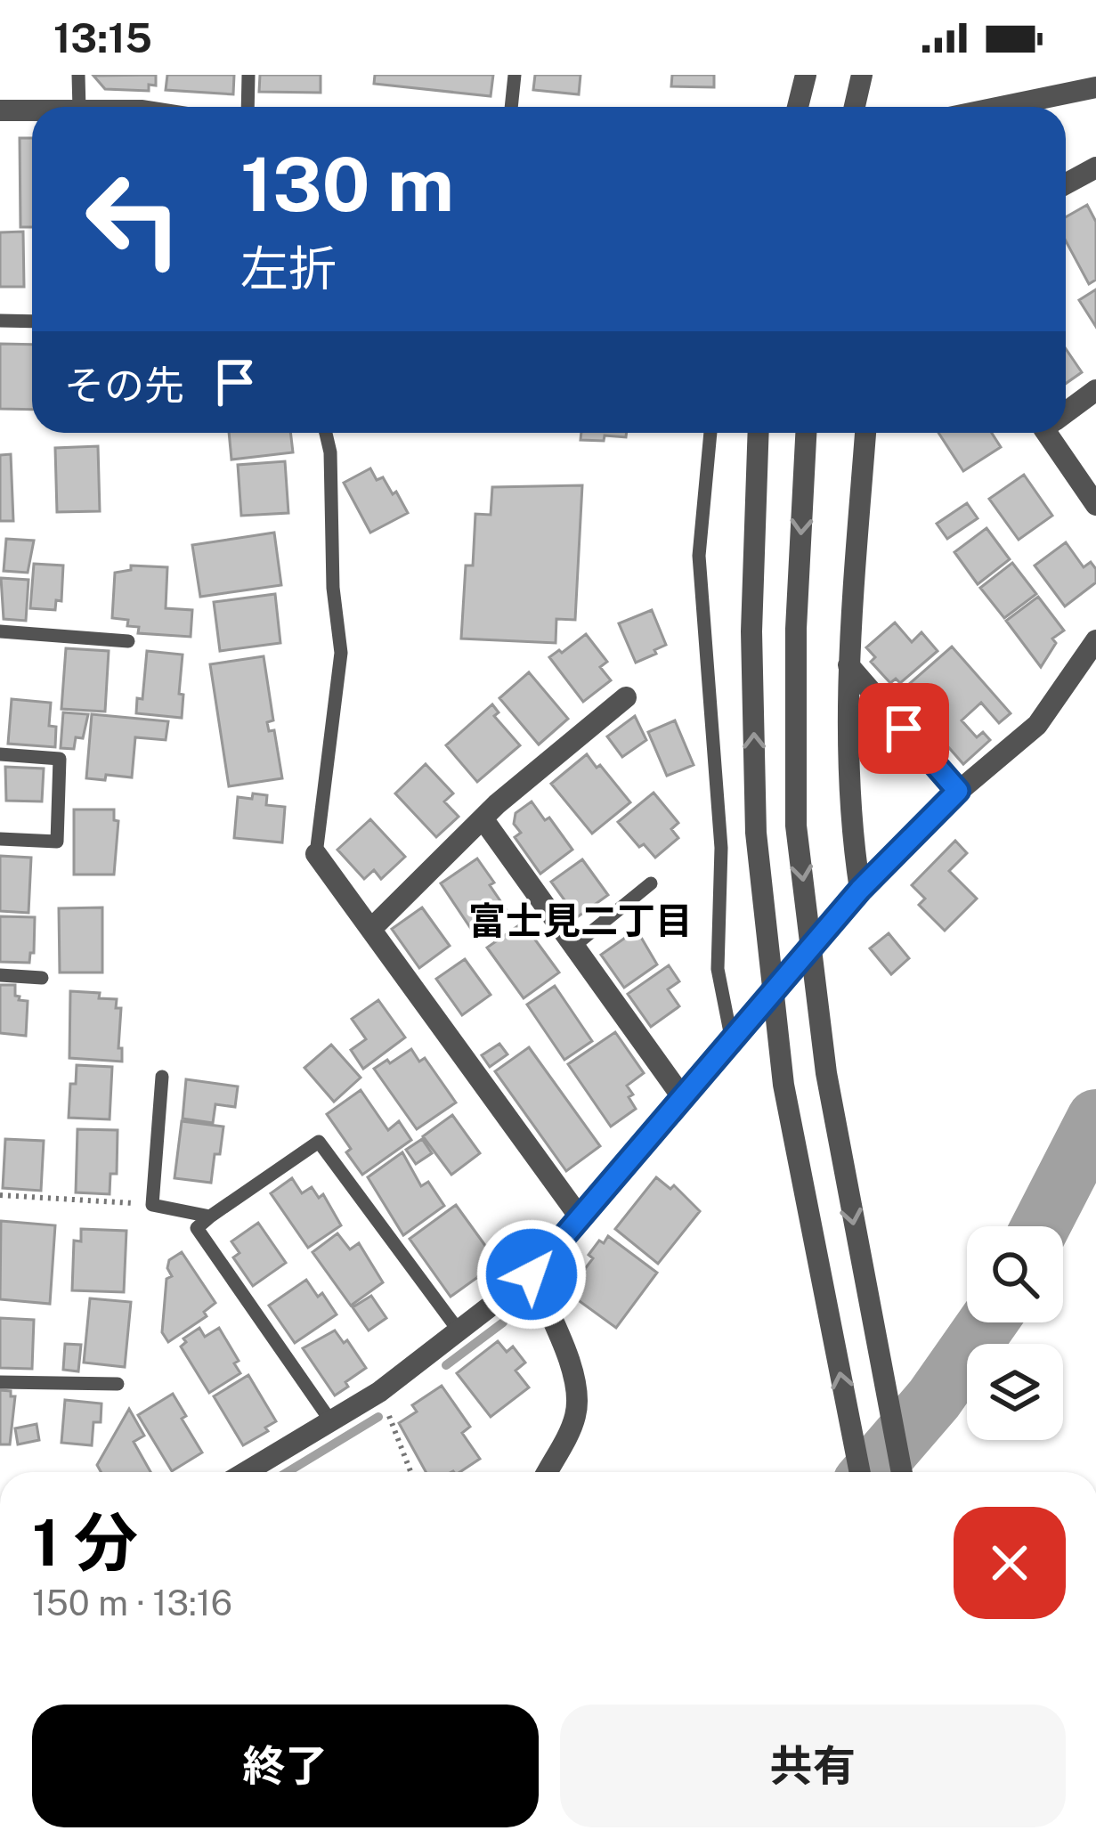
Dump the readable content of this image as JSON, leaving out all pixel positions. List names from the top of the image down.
{
  "districts": ["富士見二丁目"],
  "page": {
    "status": "13:15",
    "turn": ["130 m", "左折"],
    "then": "その先",
    "heading": ["1 分", "150 m · 13:16"],
    "buttons": ["終了", "共有"]
  }
}
